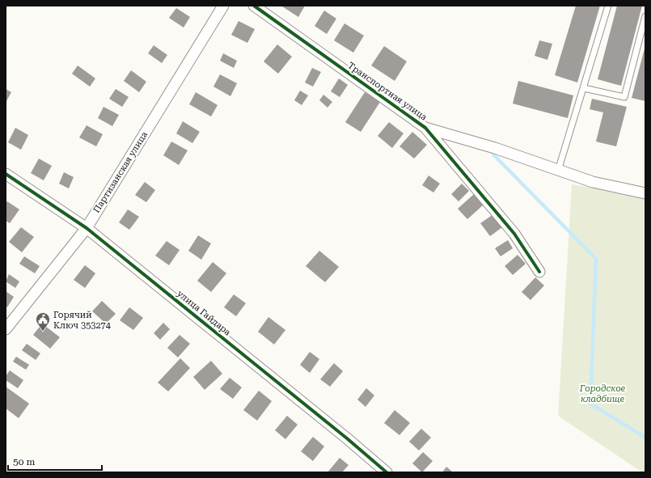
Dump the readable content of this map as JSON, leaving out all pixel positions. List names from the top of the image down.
{
  "streets": {
    "street": ["Транспортная улица", "Партизанская улица", "улица Гайдара"]
  },
  "crossings": [
    ["Партизанская улица", "улица Гайдара"]
  ],
  "parks": ["Городское кладбище"],
  "places": {
    "public building": ["Горячий Ключ 353274"]
  },
  "scale_bar": "50 m"
}
